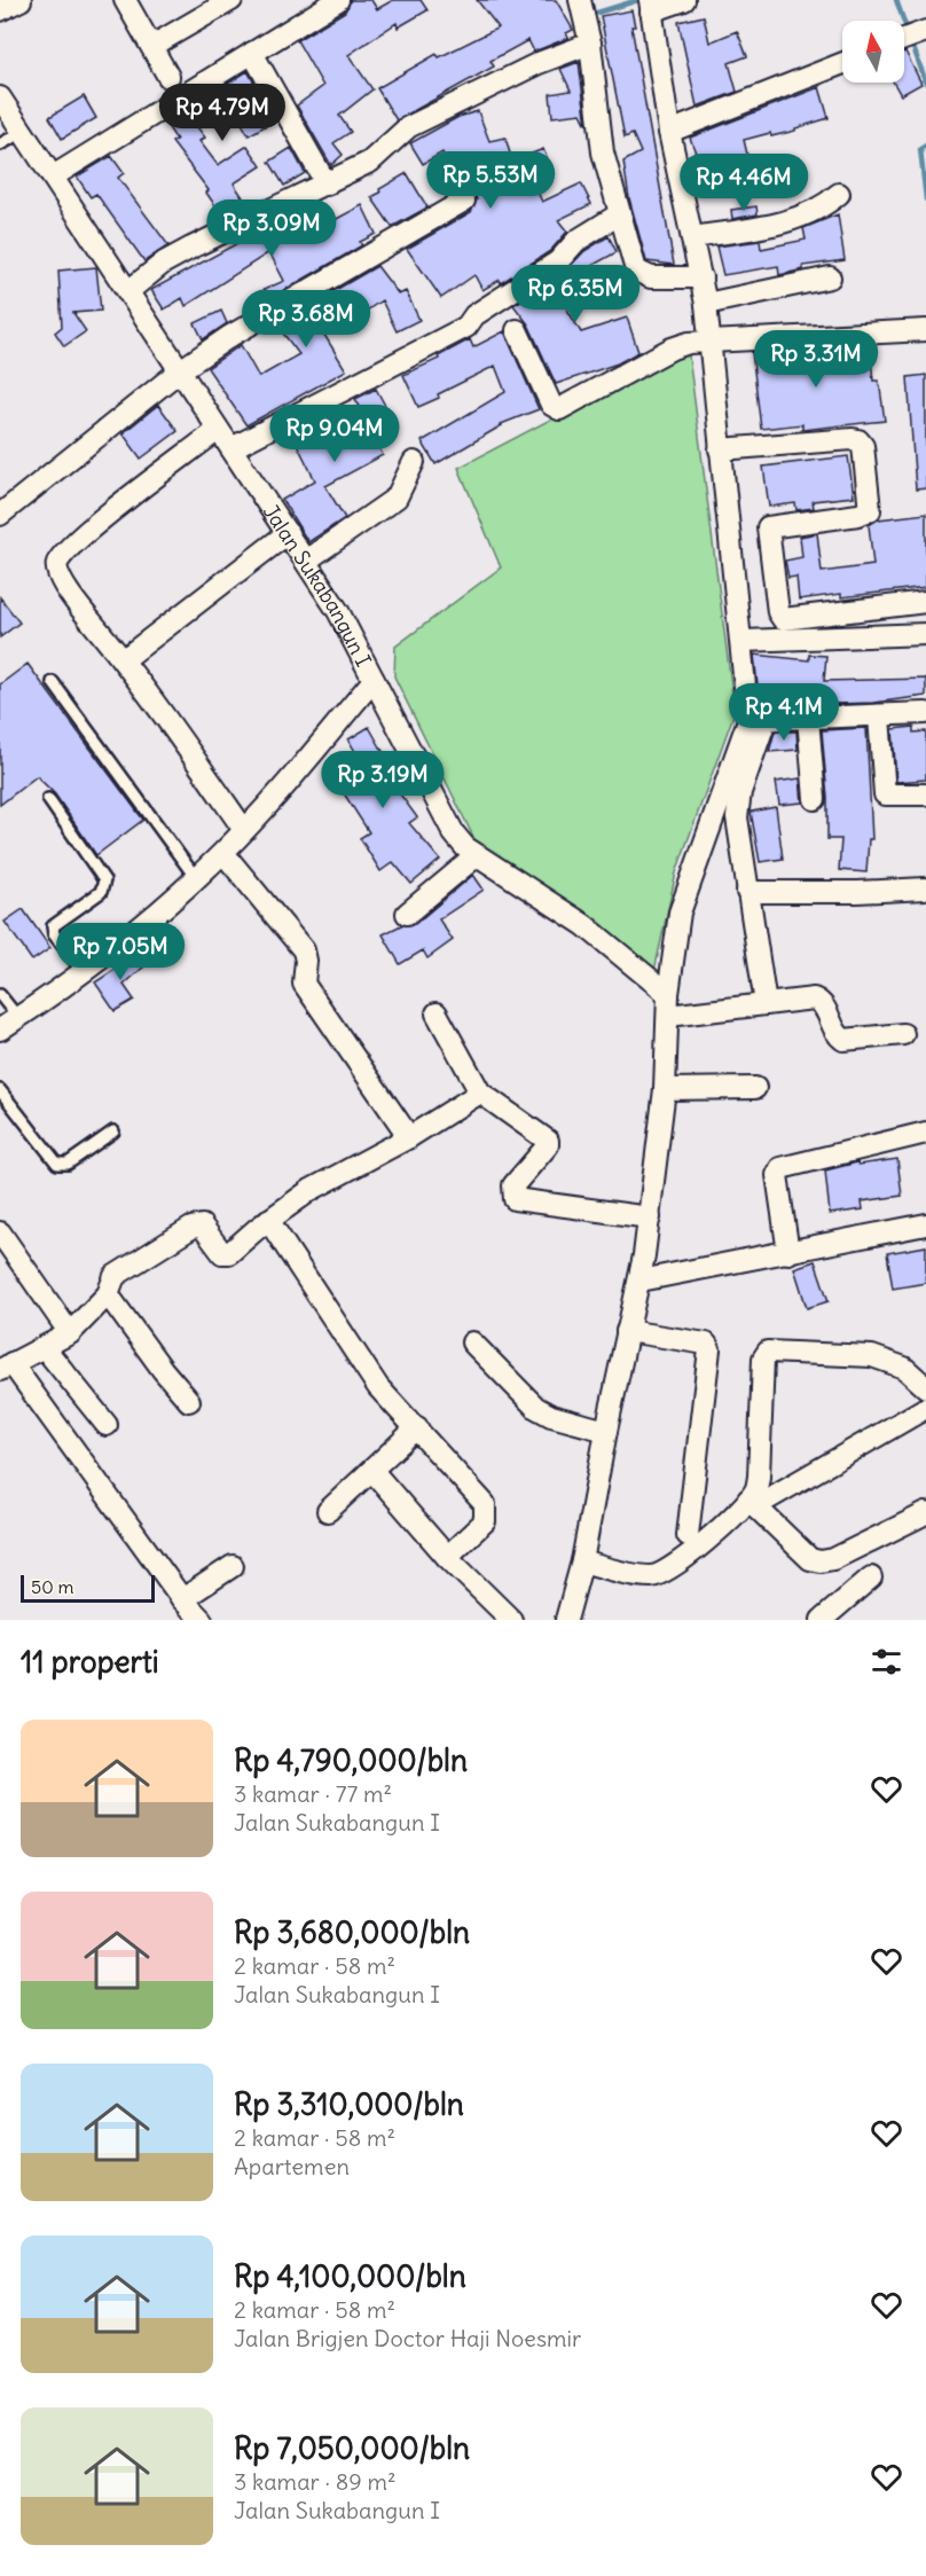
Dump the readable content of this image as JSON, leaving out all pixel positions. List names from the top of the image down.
{
  "streets": {
    "street": ["Jalan Sukabangun I"]
  },
  "scale_bar": "50 m",
  "north": "top",
  "page": {
    "price": [
      "Rp 4.79M",
      "Rp 5.53M",
      "Rp 4.46M",
      "Rp 3.09M",
      "Rp 6.35M",
      "Rp 3.68M",
      "Rp 3.31M",
      "Rp 9.04M",
      "Rp 4.1M",
      "Rp 3.19M",
      "Rp 7.05M"
    ],
    "scale": "50 m",
    "heading": "11 properti",
    "list": [
      {
        "name": "Rp 4,790,000/bln",
        "note": "3 kamar · 77 m² · Jalan Sukabangun I"
      },
      {
        "name": "Rp 3,680,000/bln",
        "note": "2 kamar · 58 m² · Jalan Sukabangun I"
      },
      {
        "name": "Rp 3,310,000/bln",
        "note": "2 kamar · 58 m² · Apartemen"
      },
      {
        "name": "Rp 4,100,000/bln",
        "note": "2 kamar · 58 m² · Jalan Brigjen Doctor Haji Noesmir"
      },
      {
        "name": "Rp 7,050,000/bln",
        "note": "3 kamar · 89 m² · Jalan Sukabangun I"
      }
    ]
  }
}
